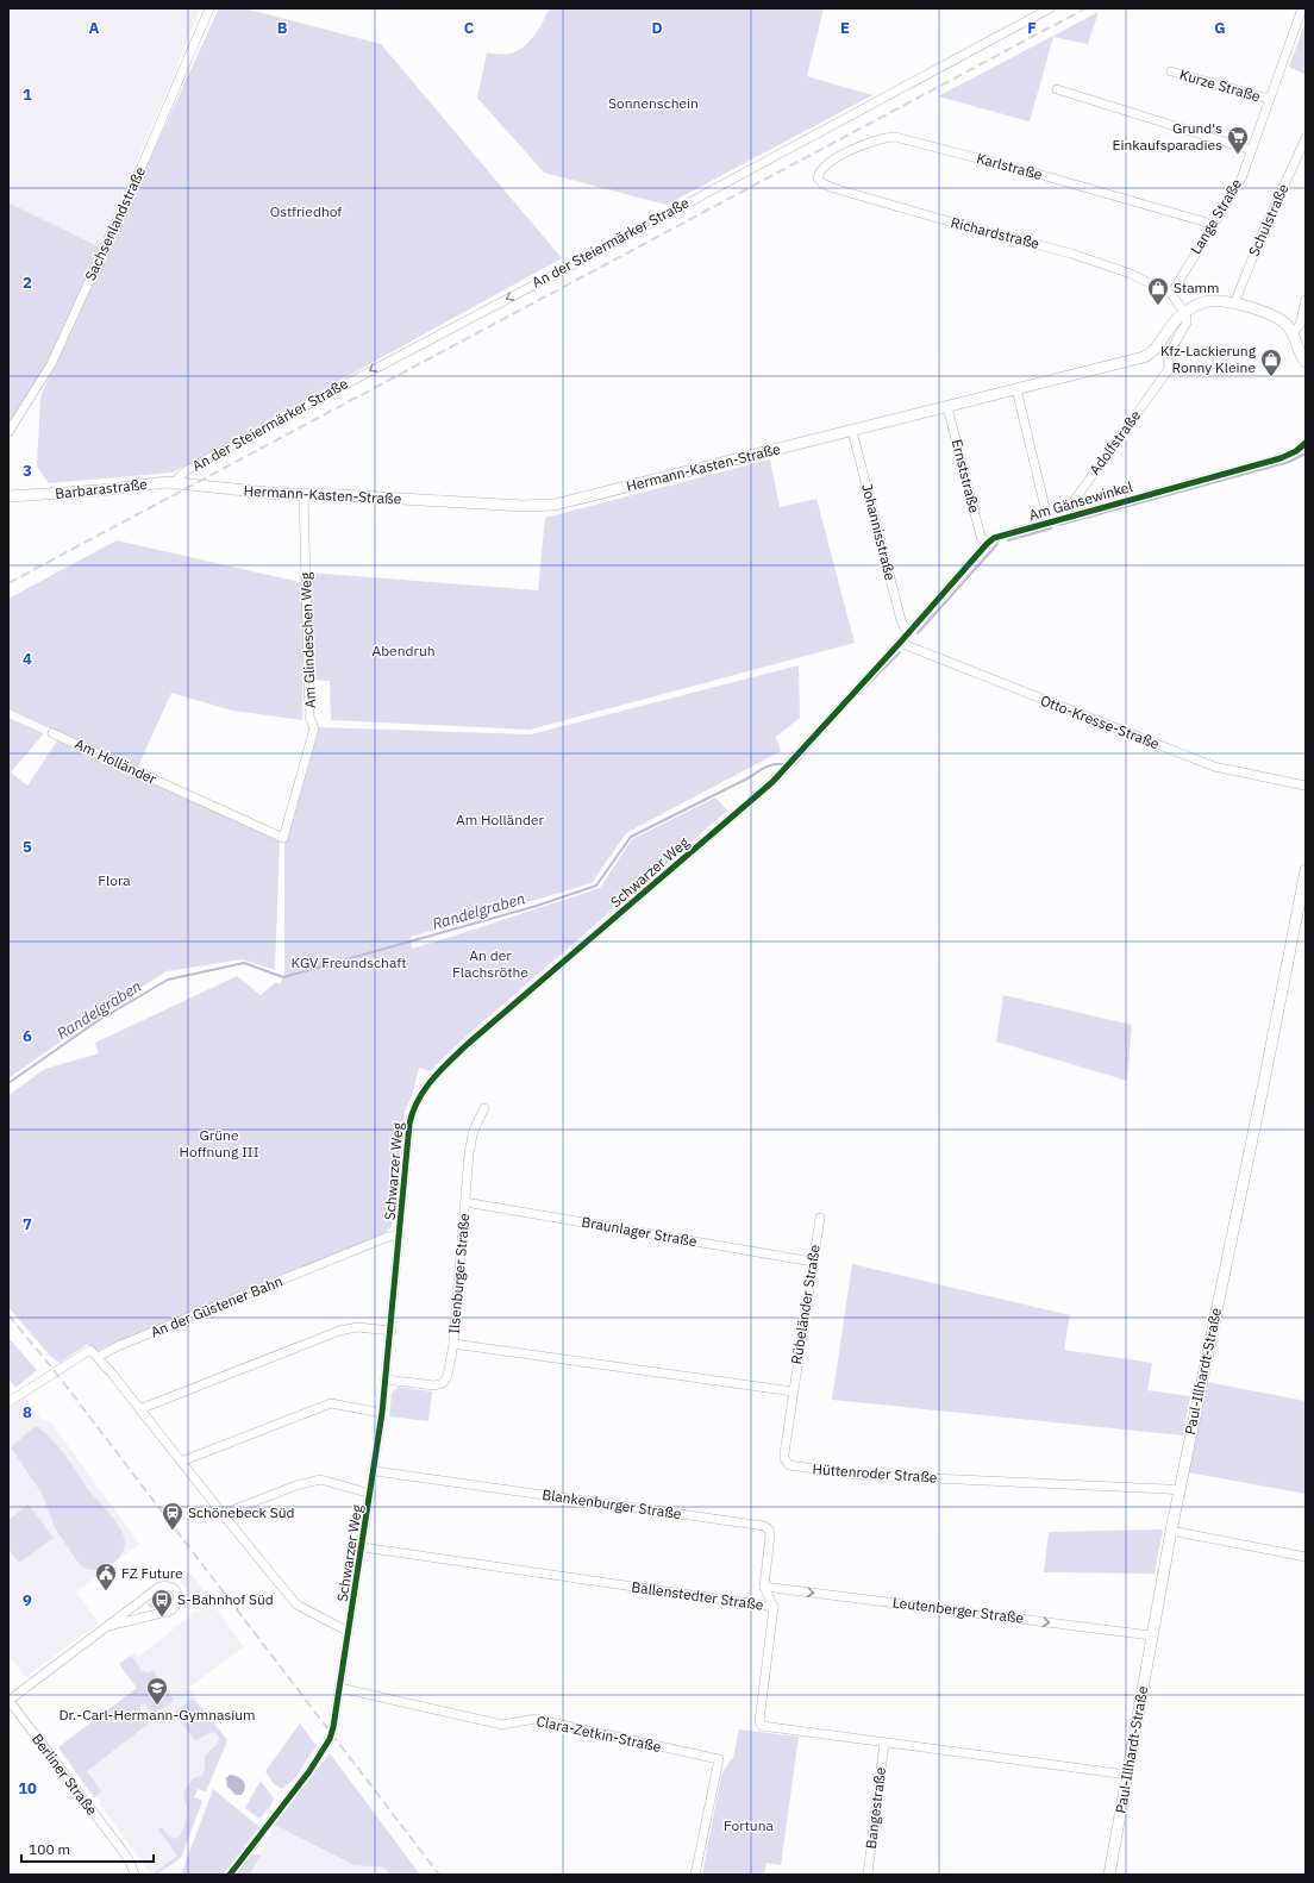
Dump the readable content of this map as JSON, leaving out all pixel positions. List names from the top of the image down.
{
  "streets": {
    "street": [
      "Kurze Straße",
      "Karlstraße",
      "Lange Straße",
      "Schulstraße",
      "Sachsenlandstraße",
      "Richardstraße",
      "An der Steiermärker Straße",
      "Adolfstraße",
      "Hermann-Kasten-Straße",
      "Ernststraße",
      "Barbarastraße",
      "Am Gänsewinkel",
      "Johannisstraße",
      "Am Glindeschen Weg",
      "Otto-Kresse-Straße",
      "Am Holländer",
      "Schwarzer Weg",
      "Braunlager Straße",
      "Ilsenburger Straße",
      "Rübeländer Straße",
      "An der Güstener Bahn",
      "Paul-Illhardt-Straße",
      "Hüttenroder Straße",
      "Blankenburger Straße",
      "Ballenstedter Straße",
      "Leutenberger Straße",
      "Clara-Zetkin-Straße",
      "Berliner Straße",
      "Bangestraße"
    ]
  },
  "crossings": [
    ["Kurze Straße", "Lange Straße"],
    ["Karlstraße", "Lange Straße"],
    ["Karlstraße", "Richardstraße"],
    ["Lange Straße", "Richardstraße"],
    ["An der Steiermärker Straße", "Barbarastraße"],
    ["Adolfstraße", "Hermann-Kasten-Straße"],
    ["Adolfstraße", "Am Gänsewinkel"],
    ["Hermann-Kasten-Straße", "Ernststraße"],
    ["Hermann-Kasten-Straße", "Barbarastraße"],
    ["Hermann-Kasten-Straße", "Johannisstraße"],
    ["Hermann-Kasten-Straße", "Am Glindeschen Weg"],
    ["Ernststraße", "Am Gänsewinkel"],
    ["Am Gänsewinkel", "Johannisstraße"],
    ["Am Gänsewinkel", "Otto-Kresse-Straße"],
    ["Am Gänsewinkel", "Schwarzer Weg"],
    ["Am Glindeschen Weg", "Am Holländer"],
    ["Otto-Kresse-Straße", "Schwarzer Weg"],
    ["Schwarzer Weg", "Ilsenburger Straße"],
    ["Schwarzer Weg", "An der Güstener Bahn"],
    ["Schwarzer Weg", "Blankenburger Straße"],
    ["Schwarzer Weg", "Ballenstedter Straße"],
    ["Schwarzer Weg", "Clara-Zetkin-Straße"],
    ["Braunlager Straße", "Ilsenburger Straße"],
    ["Braunlager Straße", "Rübeländer Straße"],
    ["Rübeländer Straße", "Hüttenroder Straße"],
    ["Paul-Illhardt-Straße", "Hüttenroder Straße"],
    ["Paul-Illhardt-Straße", "Ballenstedter Straße"],
    ["Paul-Illhardt-Straße", "Leutenberger Straße"],
    ["Blankenburger Straße", "Leutenberger Straße"],
    ["Ballenstedter Straße", "Bangestraße"]
  ],
  "one_way": ["An der Steiermärker Straße", "Leutenberger Straße"],
  "water": ["Randelgraben"],
  "parks": [
    "Sonnenschein",
    "Ostfriedhof",
    "Abendruh",
    "Am Holländer",
    "Flora",
    "An der Flachsröthe",
    "KGV Freundschaft",
    "Grüne Hoffnung III",
    "Fortuna"
  ],
  "places": {
    "supermarket": ["Grund's Einkaufsparadies"],
    "shop": ["Stamm", "Kfz-Lackierung Ronny Kleine"],
    "station": ["Schönebeck Süd"],
    "public building": ["FZ Future"],
    "bus stop": ["S-Bahnhof Süd"],
    "school or university": ["Dr.-Carl-Hermann-Gymnasium"]
  },
  "scale_bar": "100 m",
  "grid": {
    "columns": [
      "A",
      "B",
      "C",
      "D",
      "E",
      "F",
      "G"
    ],
    "rows": [
      "1",
      "2",
      "3",
      "4",
      "5",
      "6",
      "7",
      "8",
      "9",
      "10"
    ]
  }
}
